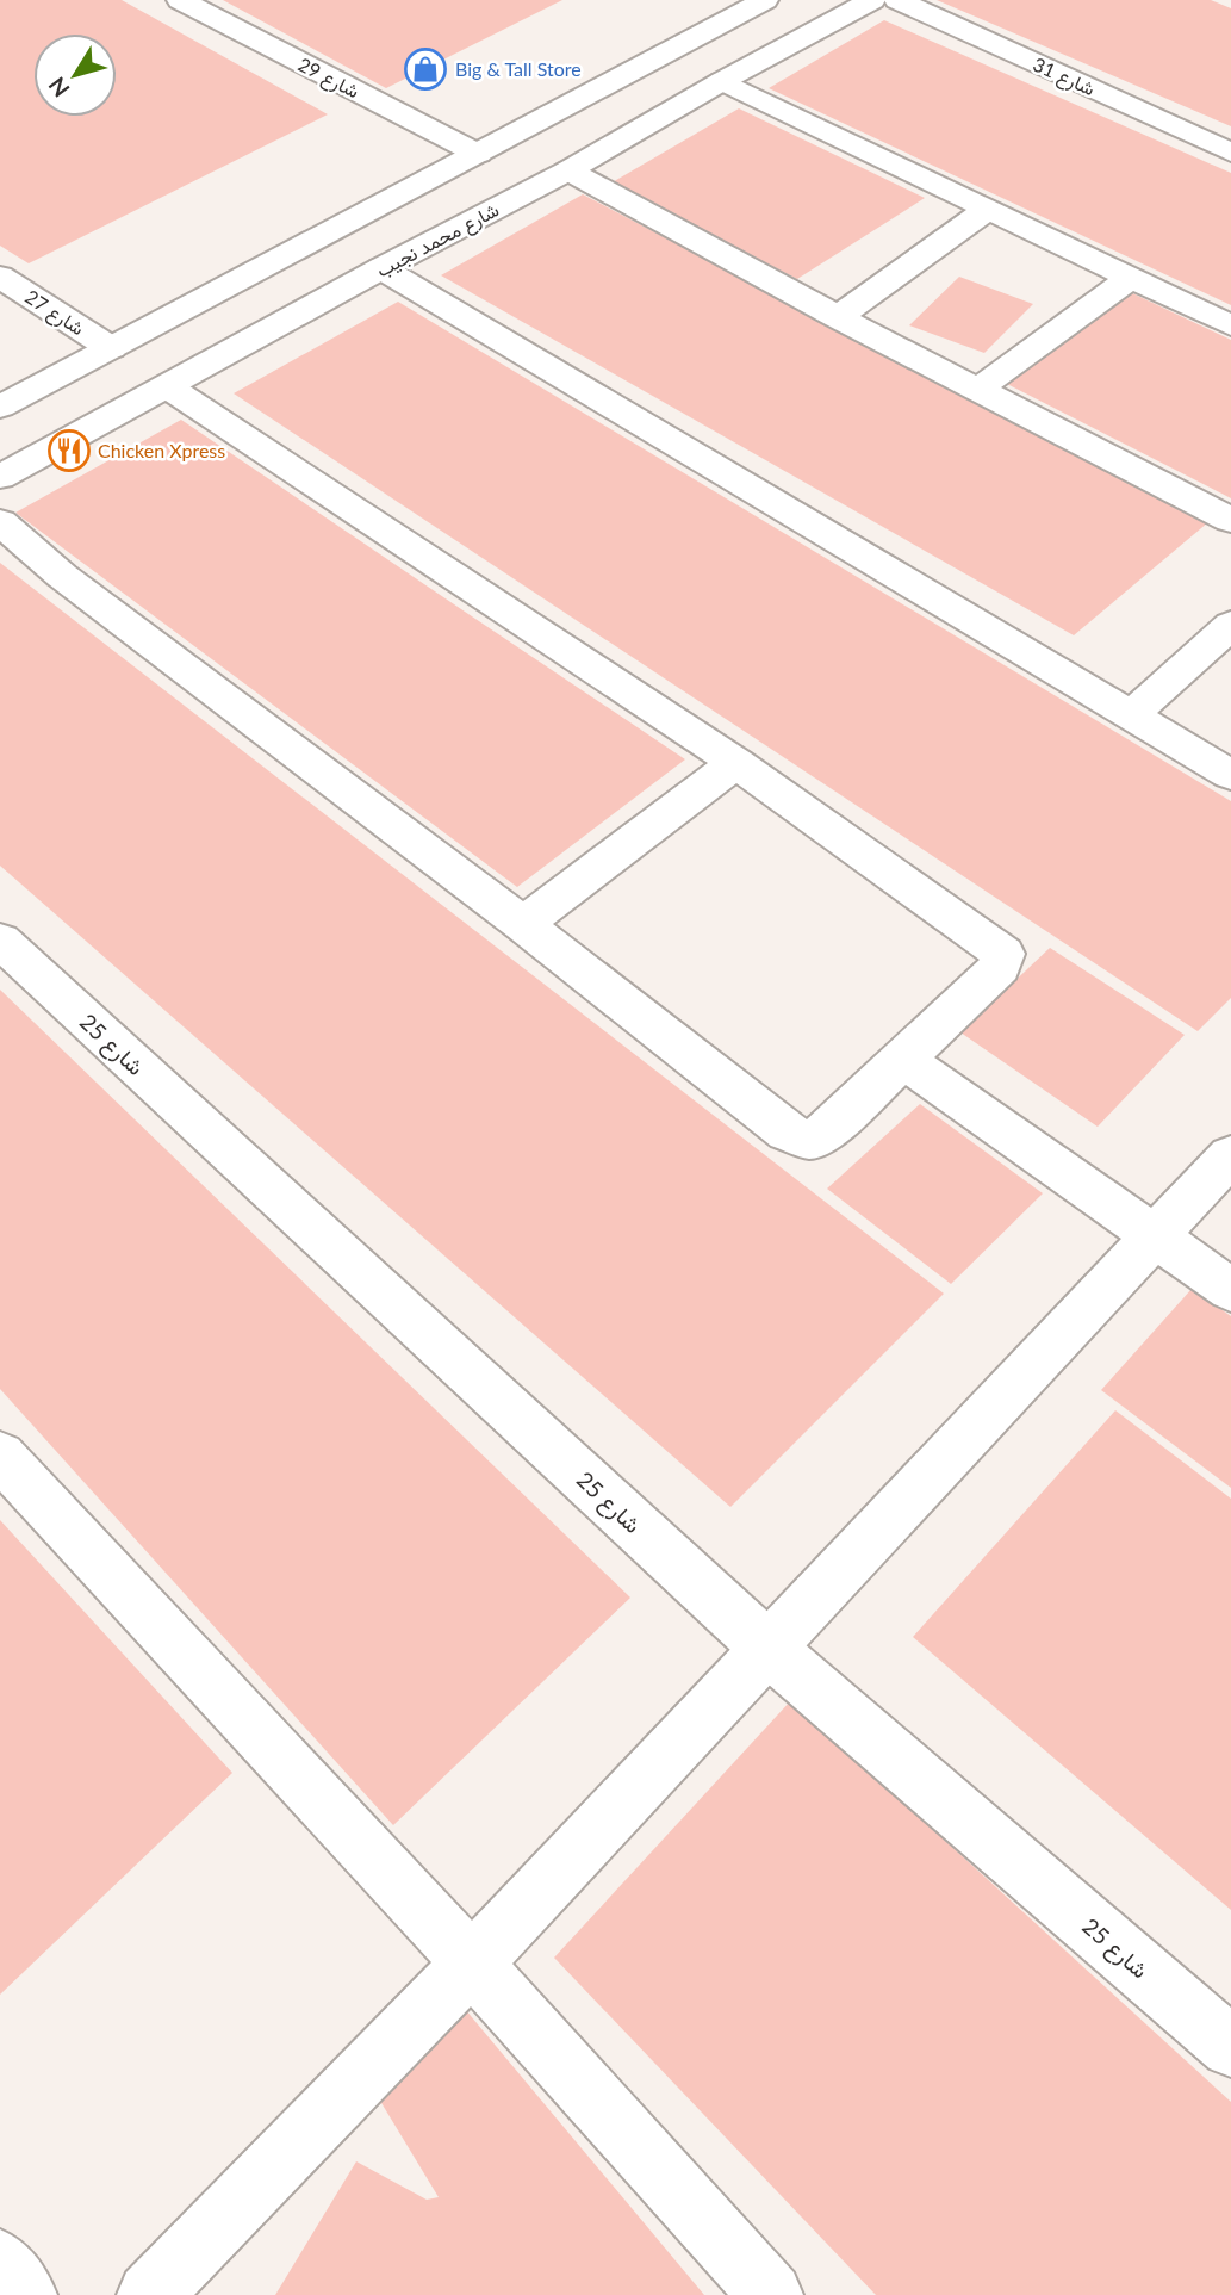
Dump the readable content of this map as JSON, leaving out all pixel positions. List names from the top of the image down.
{
  "streets": {
    "street": [
      "شارع 31",
      "شارع 29",
      "شارع محمد نجيب",
      "شارع 27",
      "شارع 25"
    ]
  },
  "places": {
    "shop": ["Big & Tall Store"],
    "restaurant": ["Chicken Xpress"]
  },
  "north": "bottom left"
}
